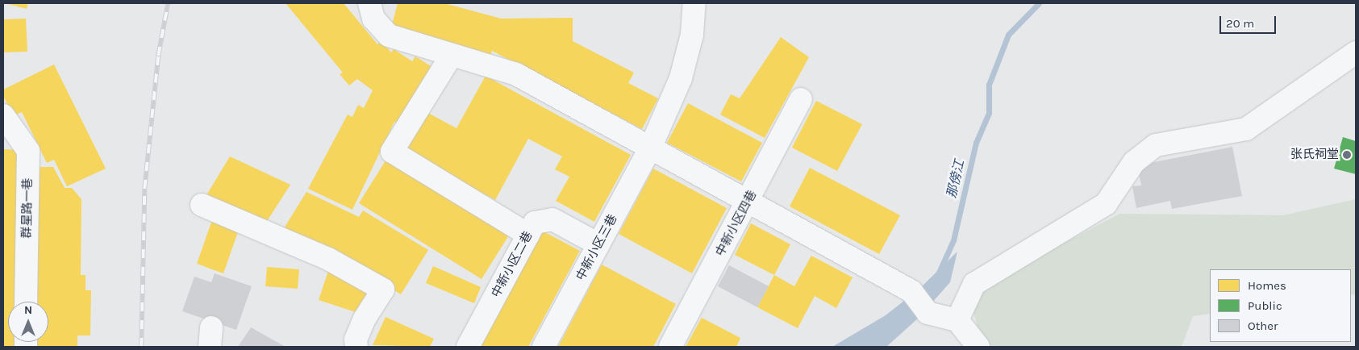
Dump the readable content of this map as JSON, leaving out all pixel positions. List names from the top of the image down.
{
  "streets": {
    "street": [
      "群星路一巷",
      "中新小区四巷",
      "中新小区三巷",
      "中新小区二巷"
    ]
  },
  "crossings": [
    ["中新小区三巷", "中新小区二巷"]
  ],
  "water": ["那傍江"],
  "places": ["张氏祠堂"],
  "legend": ["Homes", "Public", "Other"],
  "scale_bar": "20 m",
  "north": "top"
}
